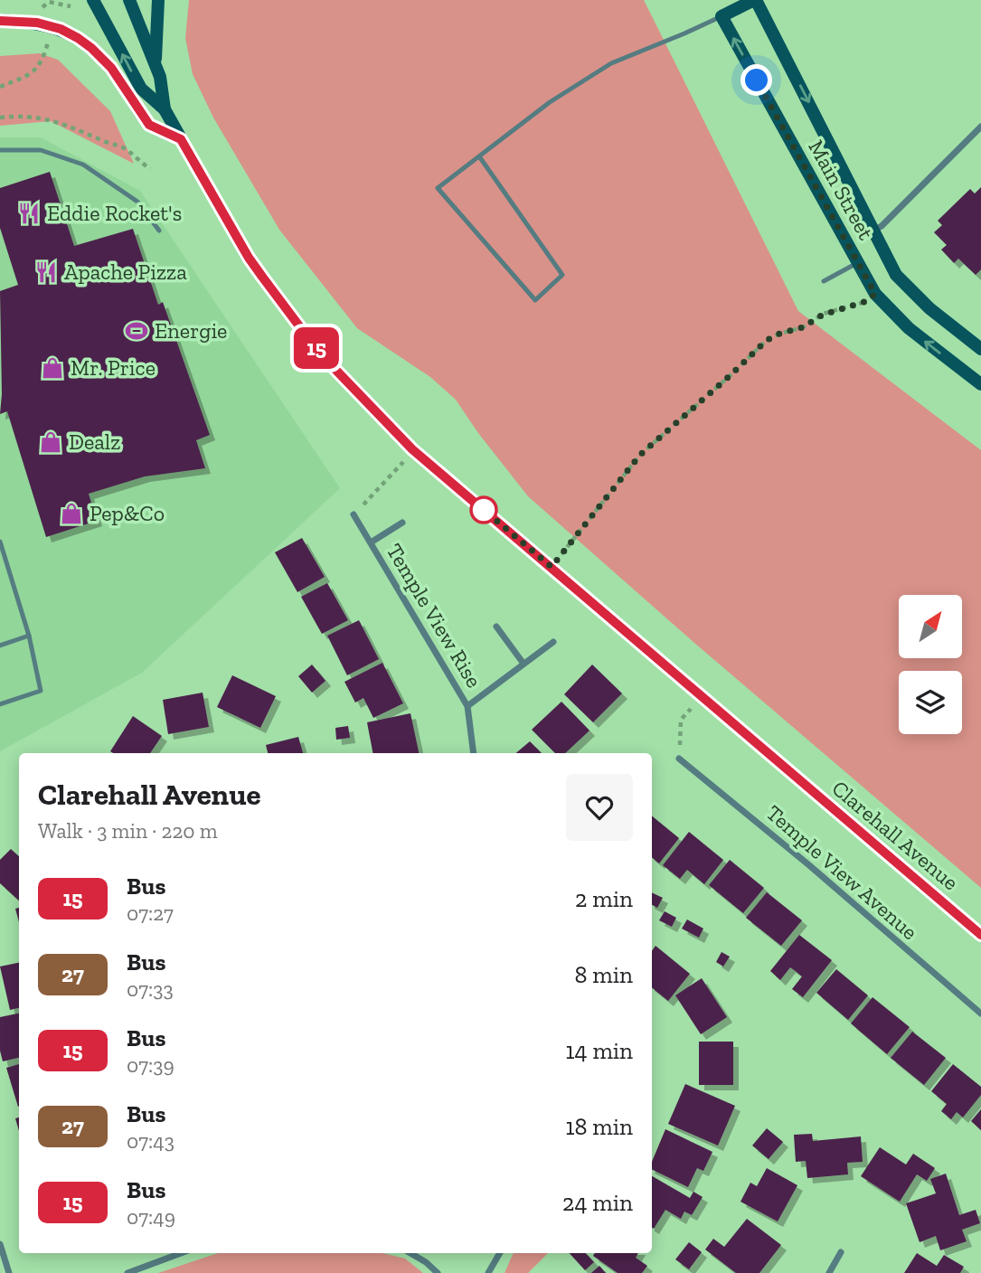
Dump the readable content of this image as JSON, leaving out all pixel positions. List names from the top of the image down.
{
  "streets": {
    "main road": ["Main Street", "Clarehall Avenue"],
    "street": ["Temple View Rise", "Temple View Avenue"]
  },
  "places": {
    "restaurant": ["Eddie Rocket's", "Apache Pizza"],
    "sports": ["Energie"],
    "shop": ["Mr. Price", "Dealz", "Pep&Co"]
  },
  "lines": ["bus line 15"],
  "north": "top right",
  "page": {
    "on_map": "15",
    "heading": ["Clarehall Avenue", "Walk · 3 min · 220 m"],
    "list": [
      {
        "mark": "15",
        "name": "Bus",
        "note": "07:27",
        "value": "2 min"
      },
      {
        "mark": "27",
        "name": "Bus",
        "note": "07:33",
        "value": "8 min"
      },
      {
        "mark": "15",
        "name": "Bus",
        "note": "07:39",
        "value": "14 min"
      },
      {
        "mark": "27",
        "name": "Bus",
        "note": "07:43",
        "value": "18 min"
      },
      {
        "mark": "15",
        "name": "Bus",
        "note": "07:49",
        "value": "24 min"
      }
    ]
  }
}
